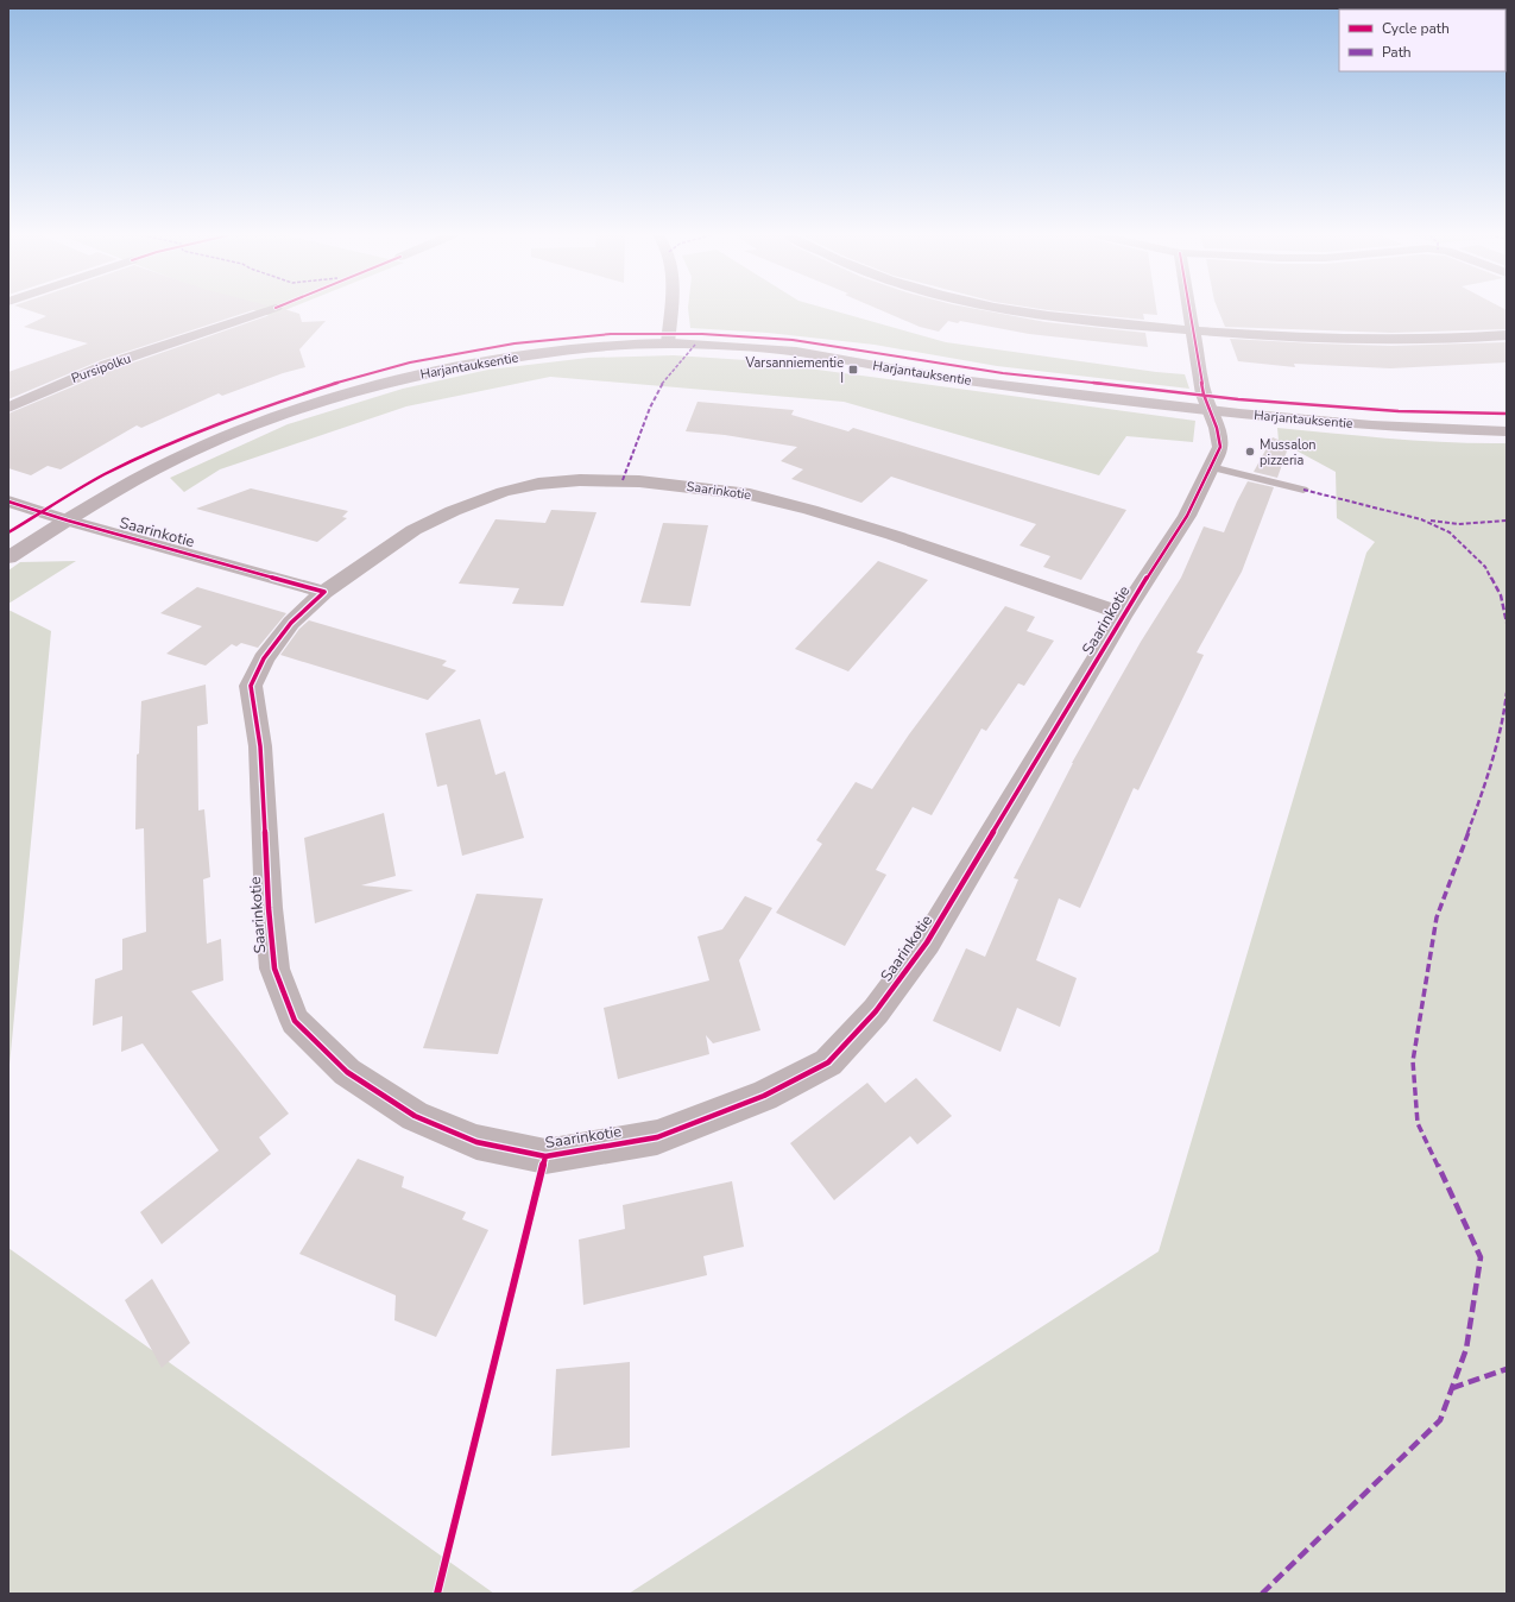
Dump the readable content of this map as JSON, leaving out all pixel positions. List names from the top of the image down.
{
  "streets": {
    "street": ["Harjantauksentie", "Pursipolku", "Saarinkotie"]
  },
  "crossings": [
    ["Harjantauksentie", "Saarinkotie"]
  ],
  "places": {
    "transit": ["Varsanniementie I"],
    "other": ["Mussalon pizzeria"]
  },
  "legend": ["Cycle path", "Path"]
}
